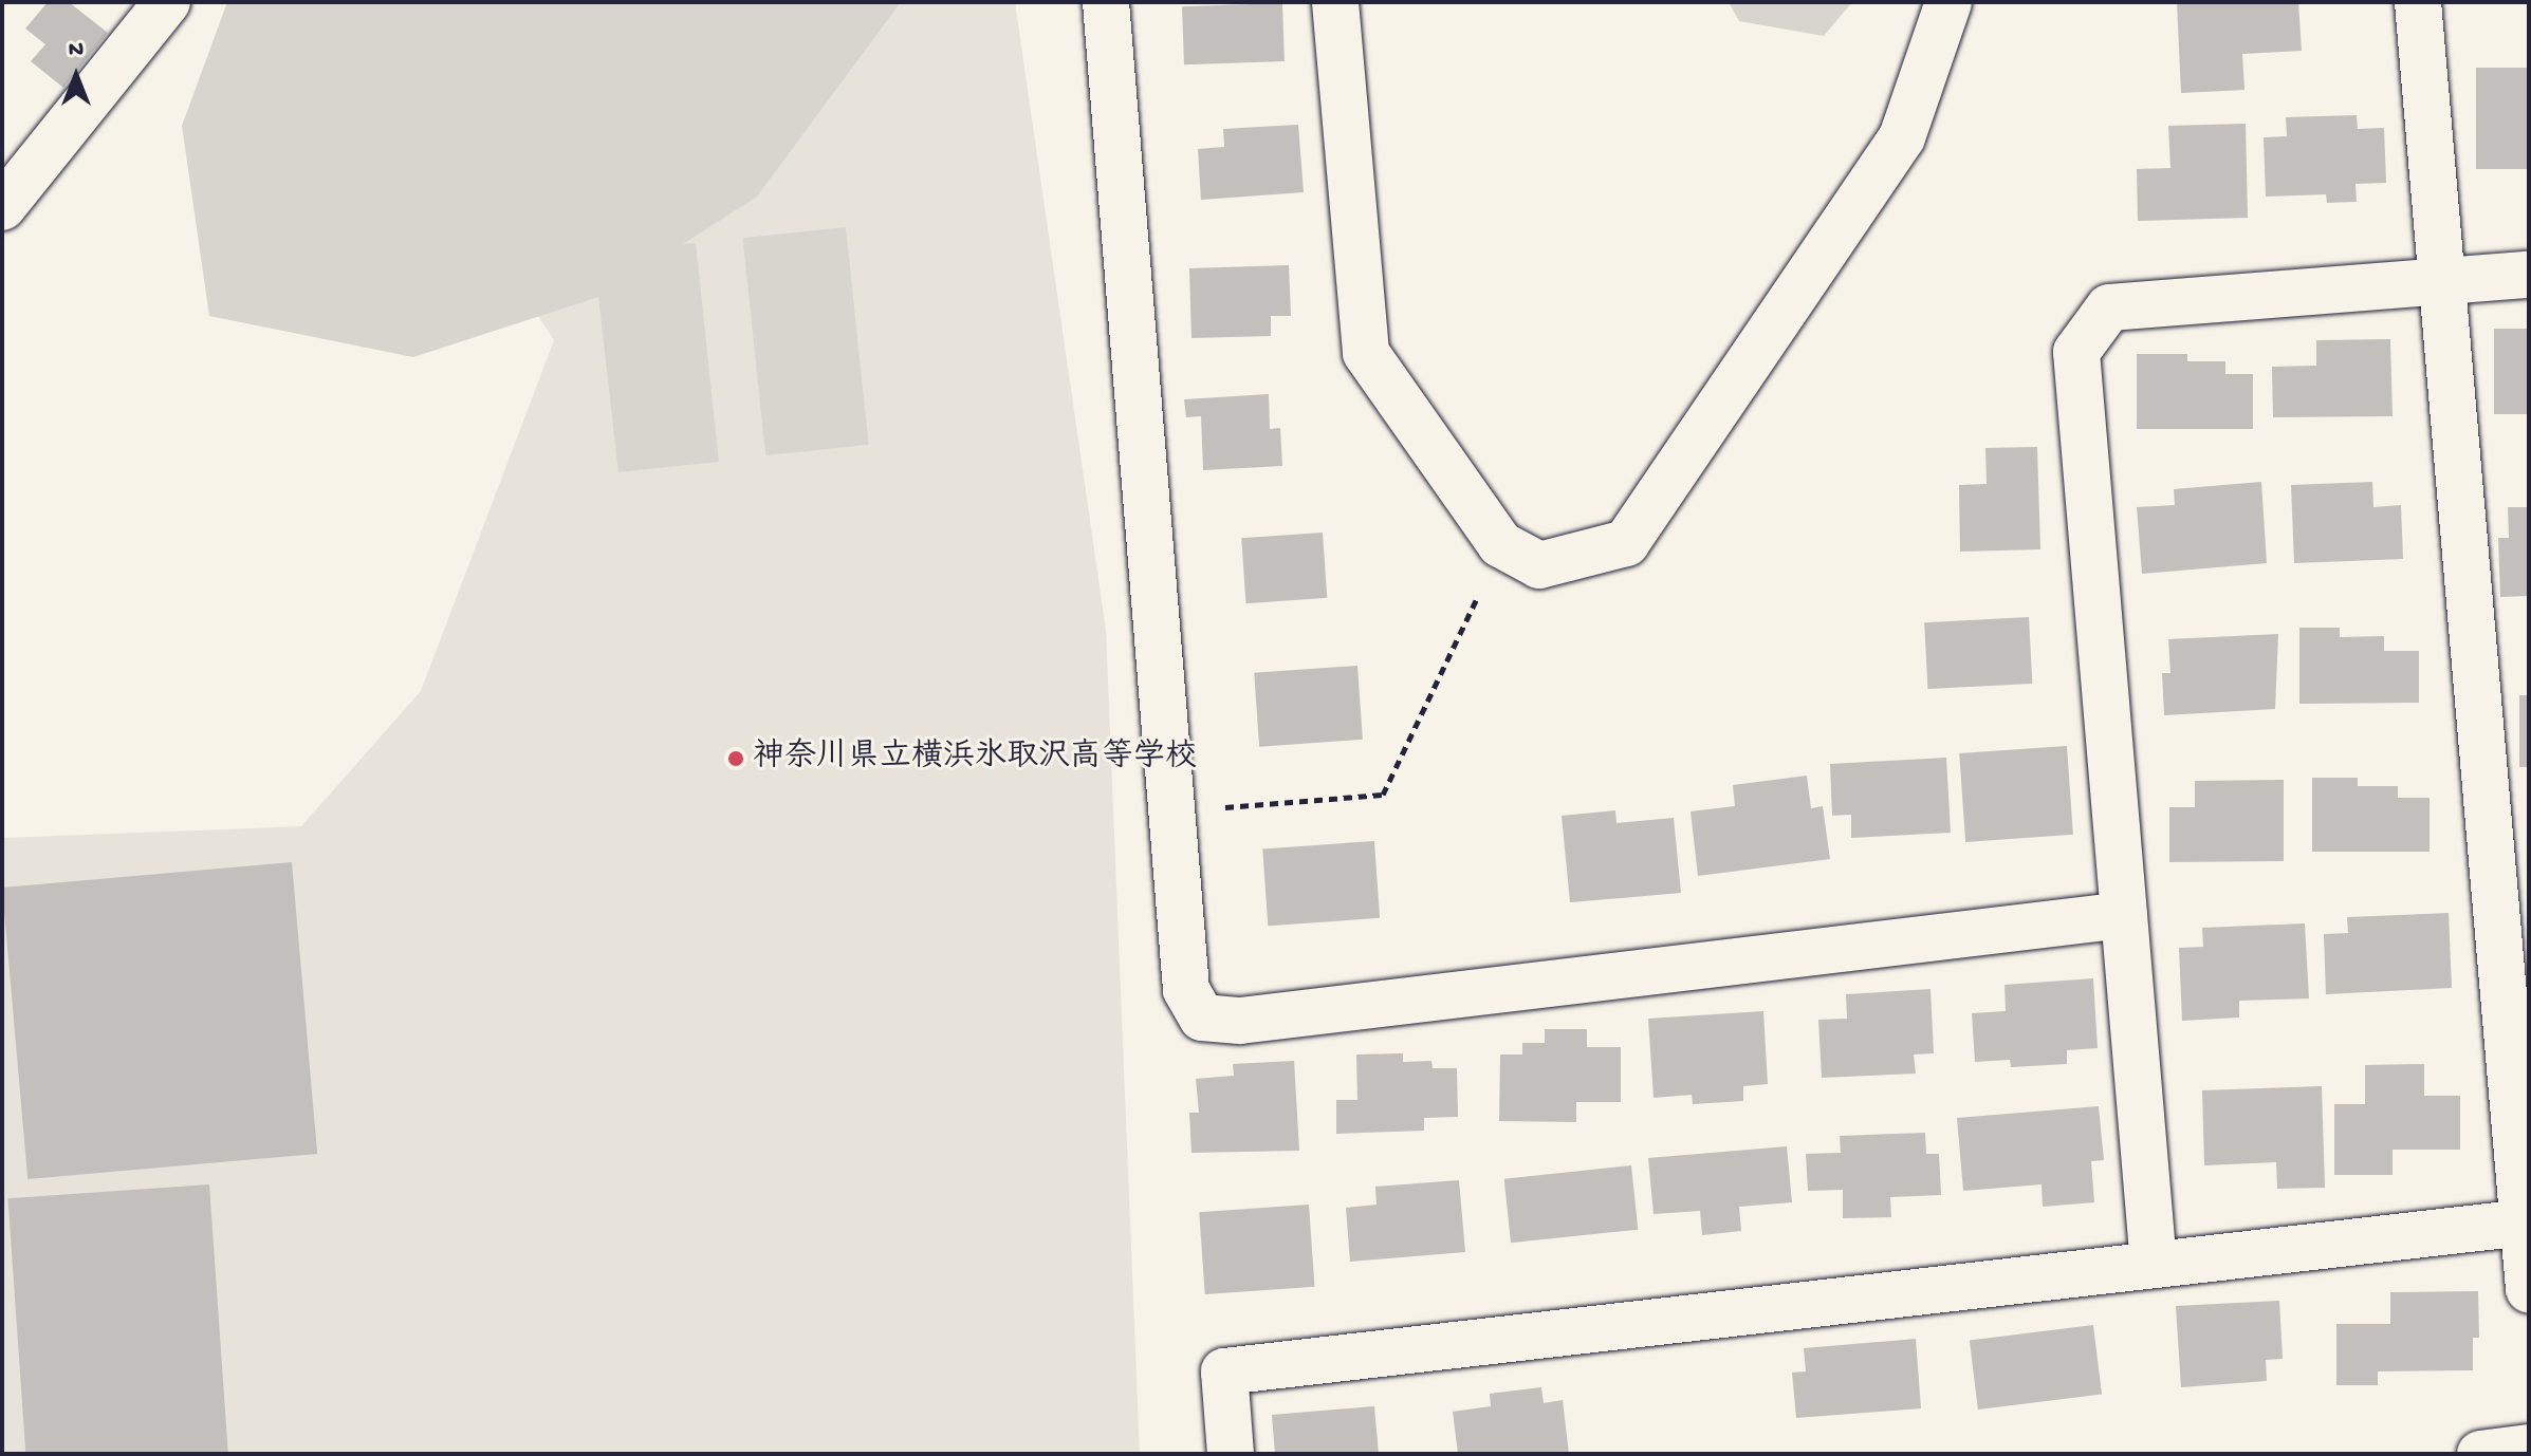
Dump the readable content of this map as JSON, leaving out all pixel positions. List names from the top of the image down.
{
  "places": ["神奈川県立横浜氷取沢高等学校"],
  "north": "top"
}
